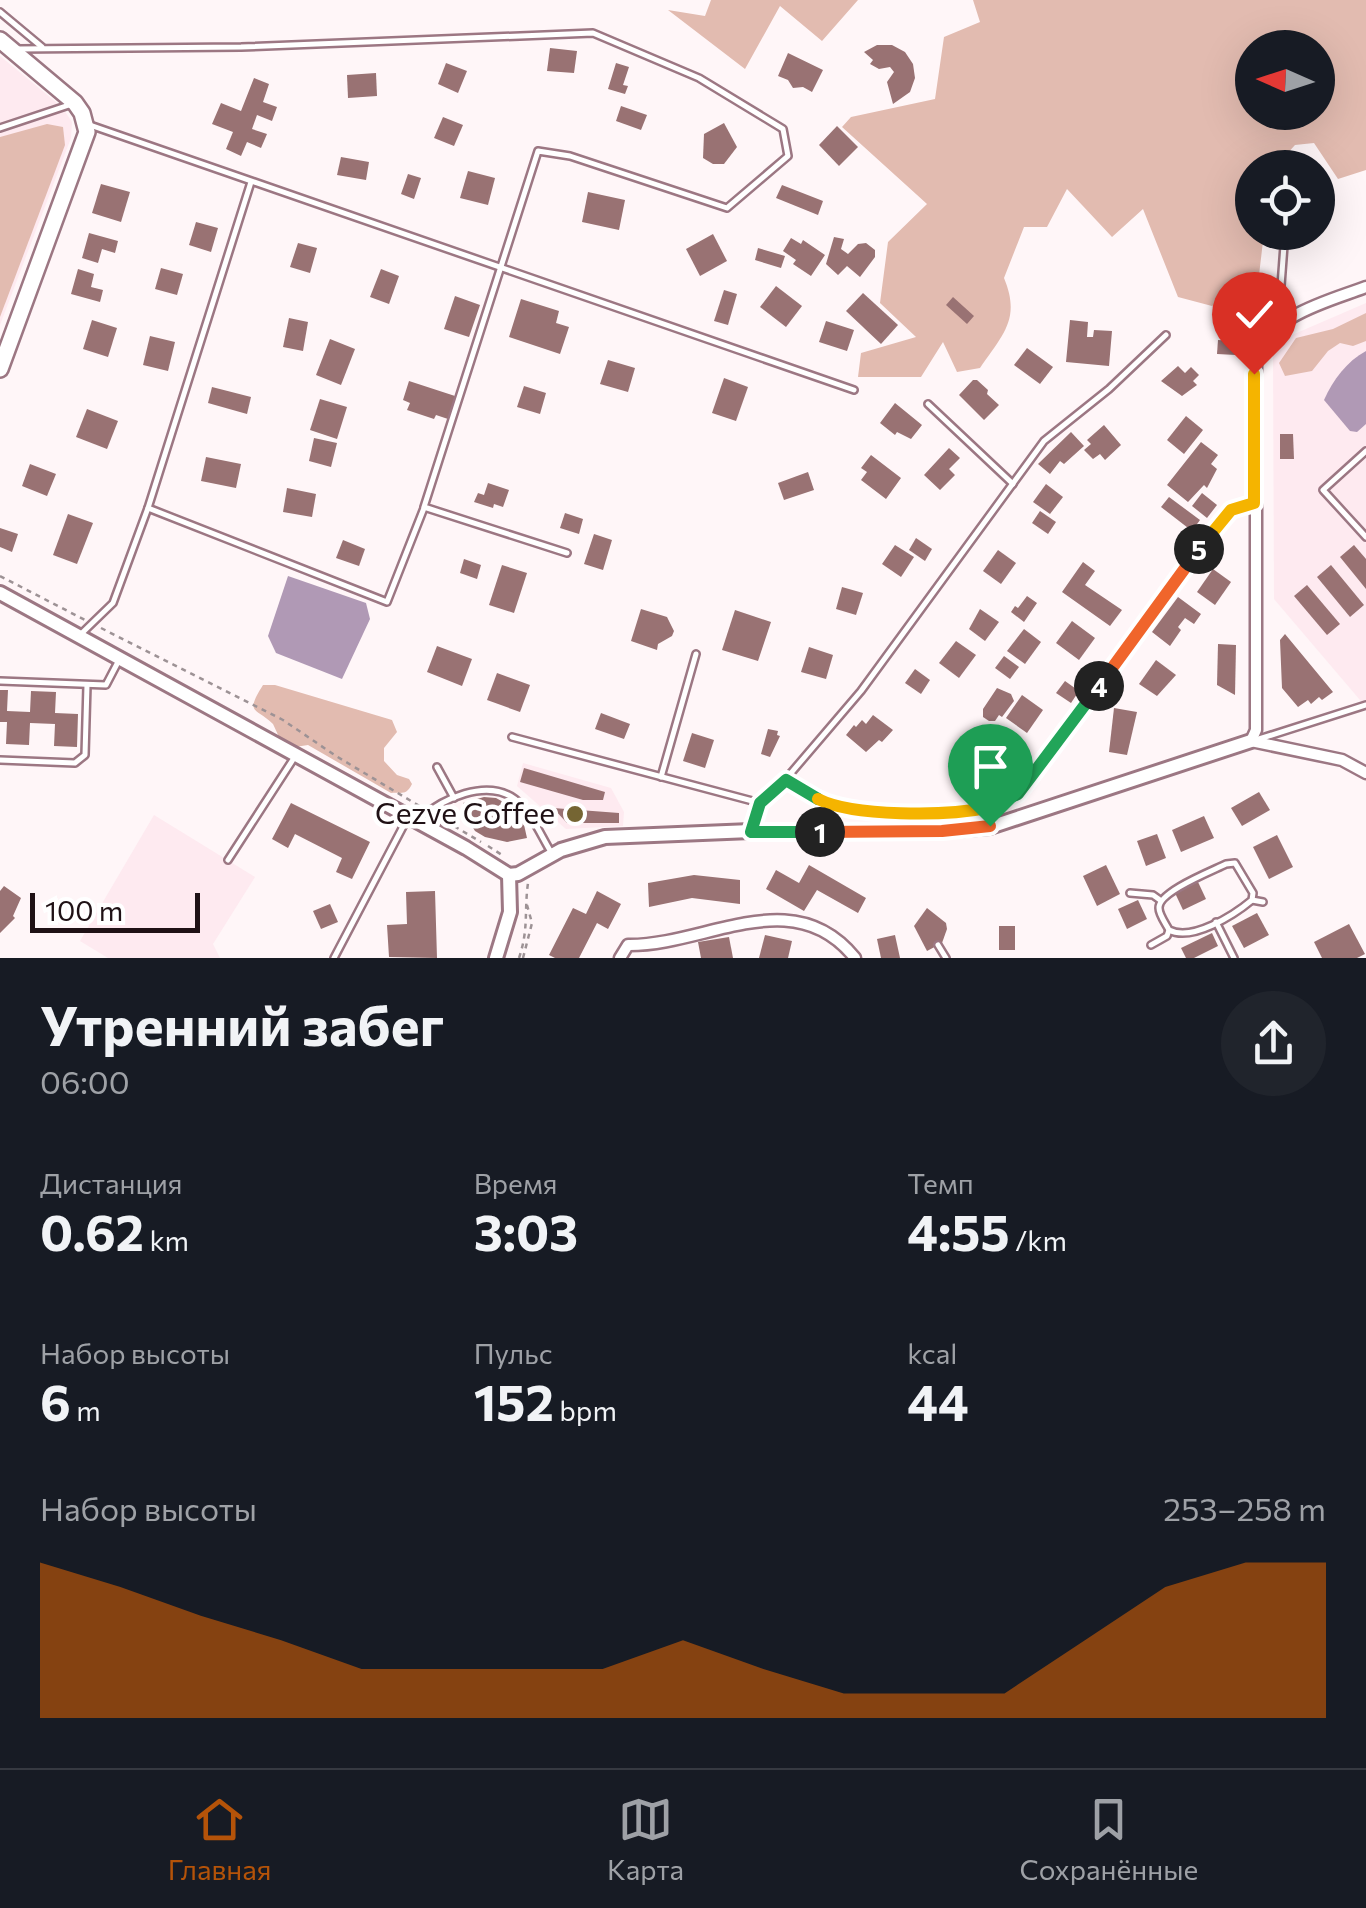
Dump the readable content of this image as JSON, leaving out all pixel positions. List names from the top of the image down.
{
  "places": ["Cezve Coffee"],
  "scale_bar": "100 m",
  "north": "left",
  "page": {
    "pins": ["5", "4", "1"],
    "scale": "100 m",
    "heading": ["Утренний забег", "06:00"],
    "stats": [
      ["Дистанция", "0.62 km"],
      ["Время", "3:03"],
      ["Темп", "4:55 /km"],
      ["Набор высоты", "6 m"],
      ["Пульс", "152 bpm"],
      ["kcal", "44"]
    ],
    "chart": ["Набор высоты", "253–258 m"],
    "tabs": ["Главная", "Карта", "Сохранённые"]
  }
}
